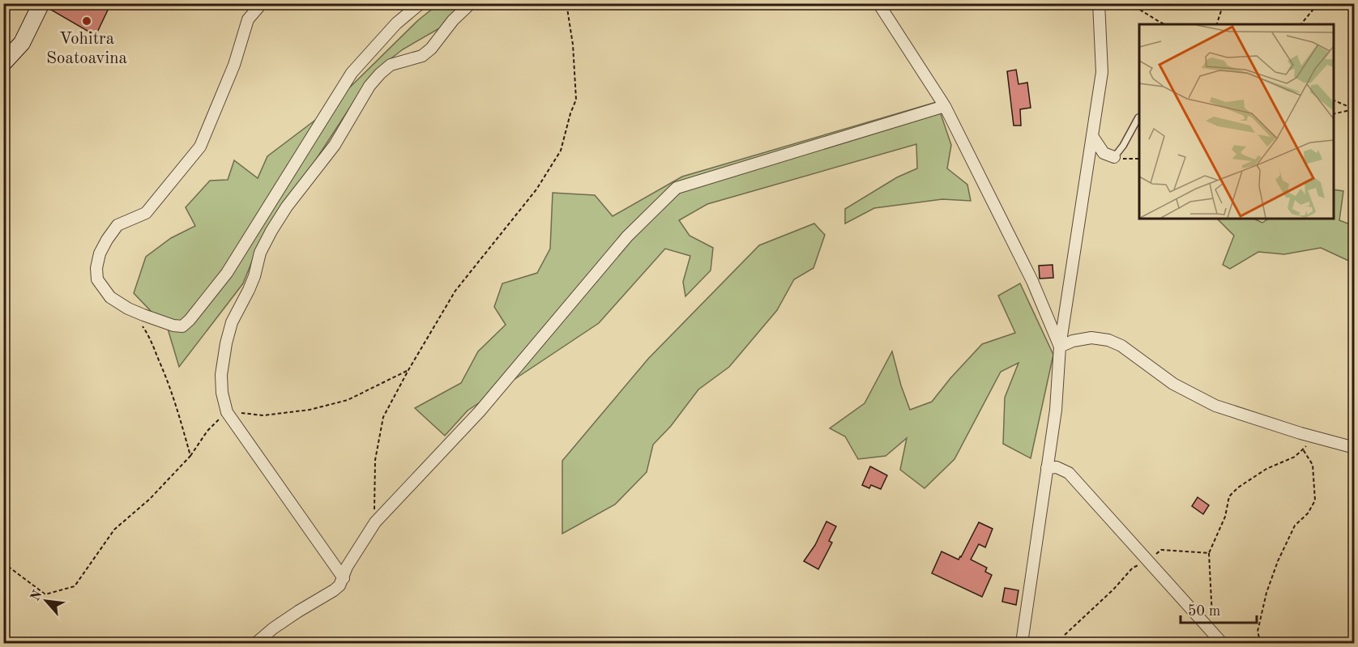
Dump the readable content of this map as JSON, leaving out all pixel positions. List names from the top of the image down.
{
  "places": ["Vohitra Soatoavina"],
  "scale_bar": "50 m",
  "north": "top left"
}
